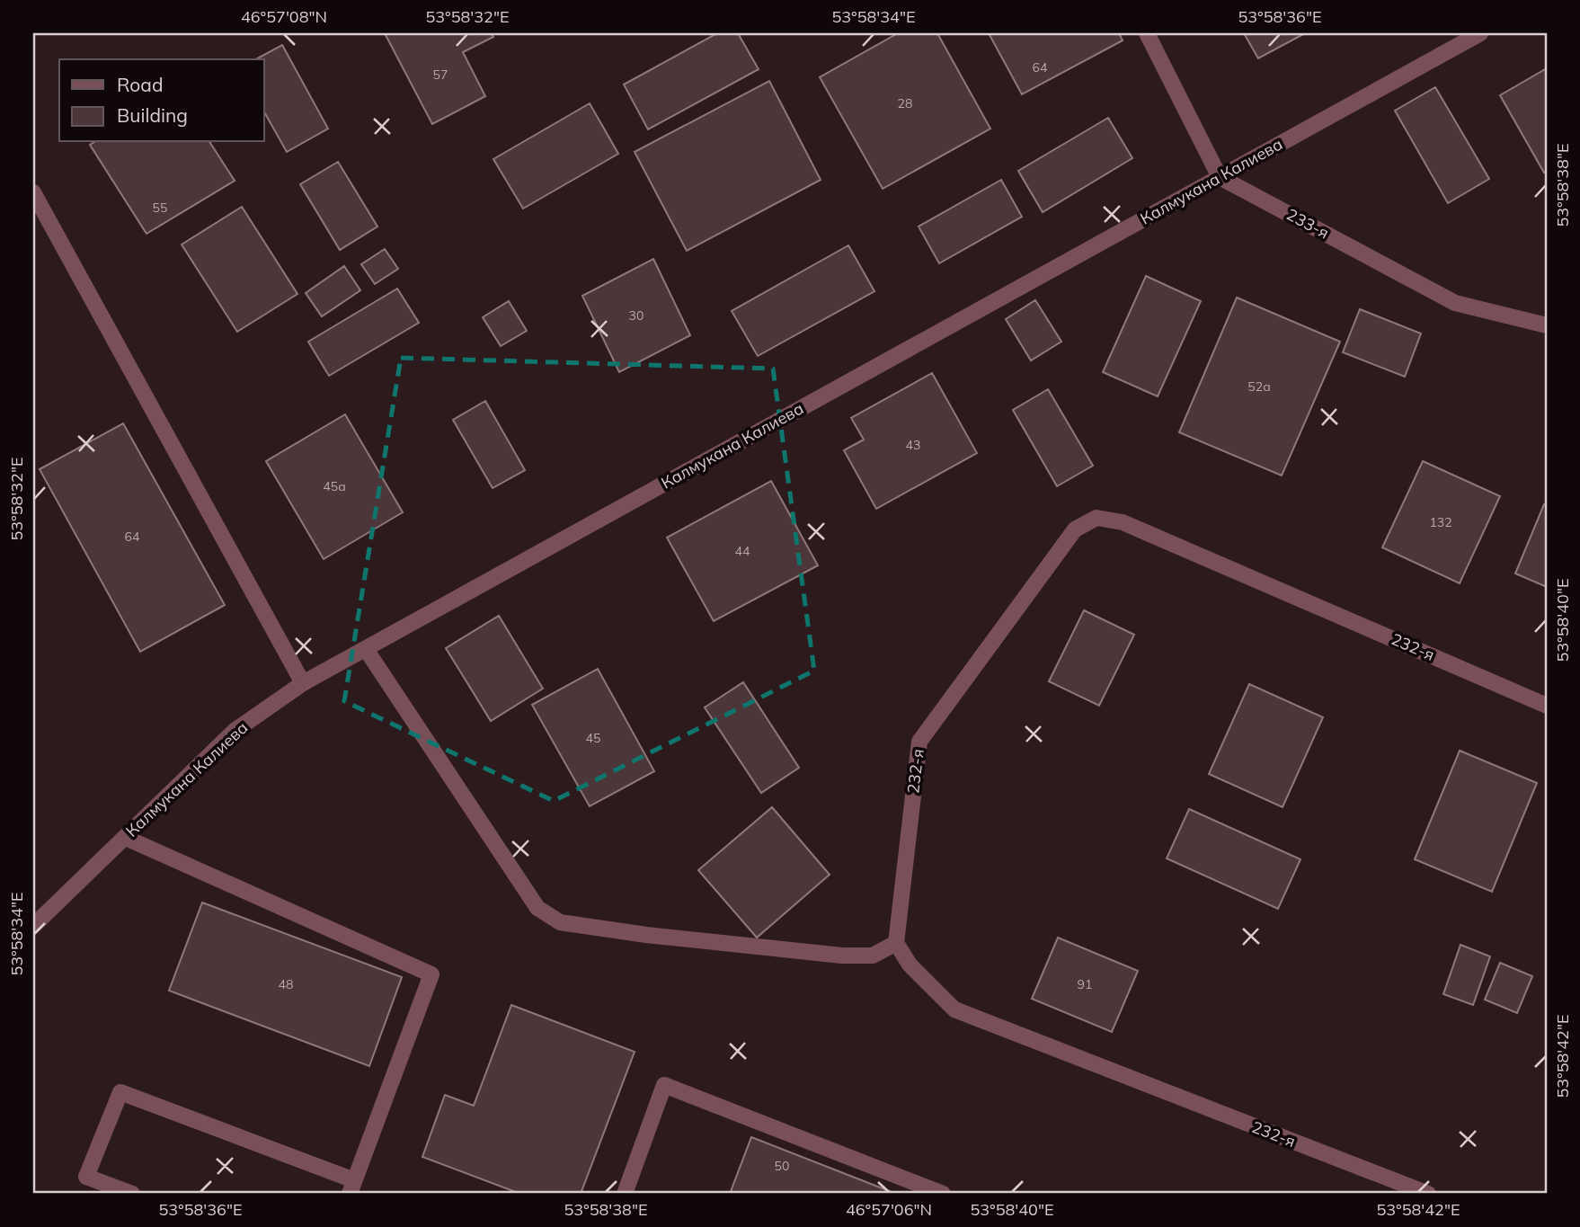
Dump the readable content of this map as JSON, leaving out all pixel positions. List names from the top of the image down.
{
  "streets": {
    "street": ["Калмукана Калиева", "233-я", "232-я"]
  },
  "crossings": [
    ["Калмукана Калиева", "233-я"]
  ],
  "house_numbers": [
    "64",
    "57",
    "28",
    "55",
    "30",
    "52а",
    "43",
    "45а",
    "132",
    "64",
    "44",
    "45",
    "48",
    "91",
    "50"
  ],
  "legend": ["Road", "Building"],
  "coordinates": [
    "46°57'08\"N",
    "53°58'32\"E",
    "53°58'34\"E",
    "53°58'36\"E",
    "53°58'38\"E",
    "53°58'40\"E",
    "53°58'42\"E",
    "46°57'06\"N"
  ]
}
